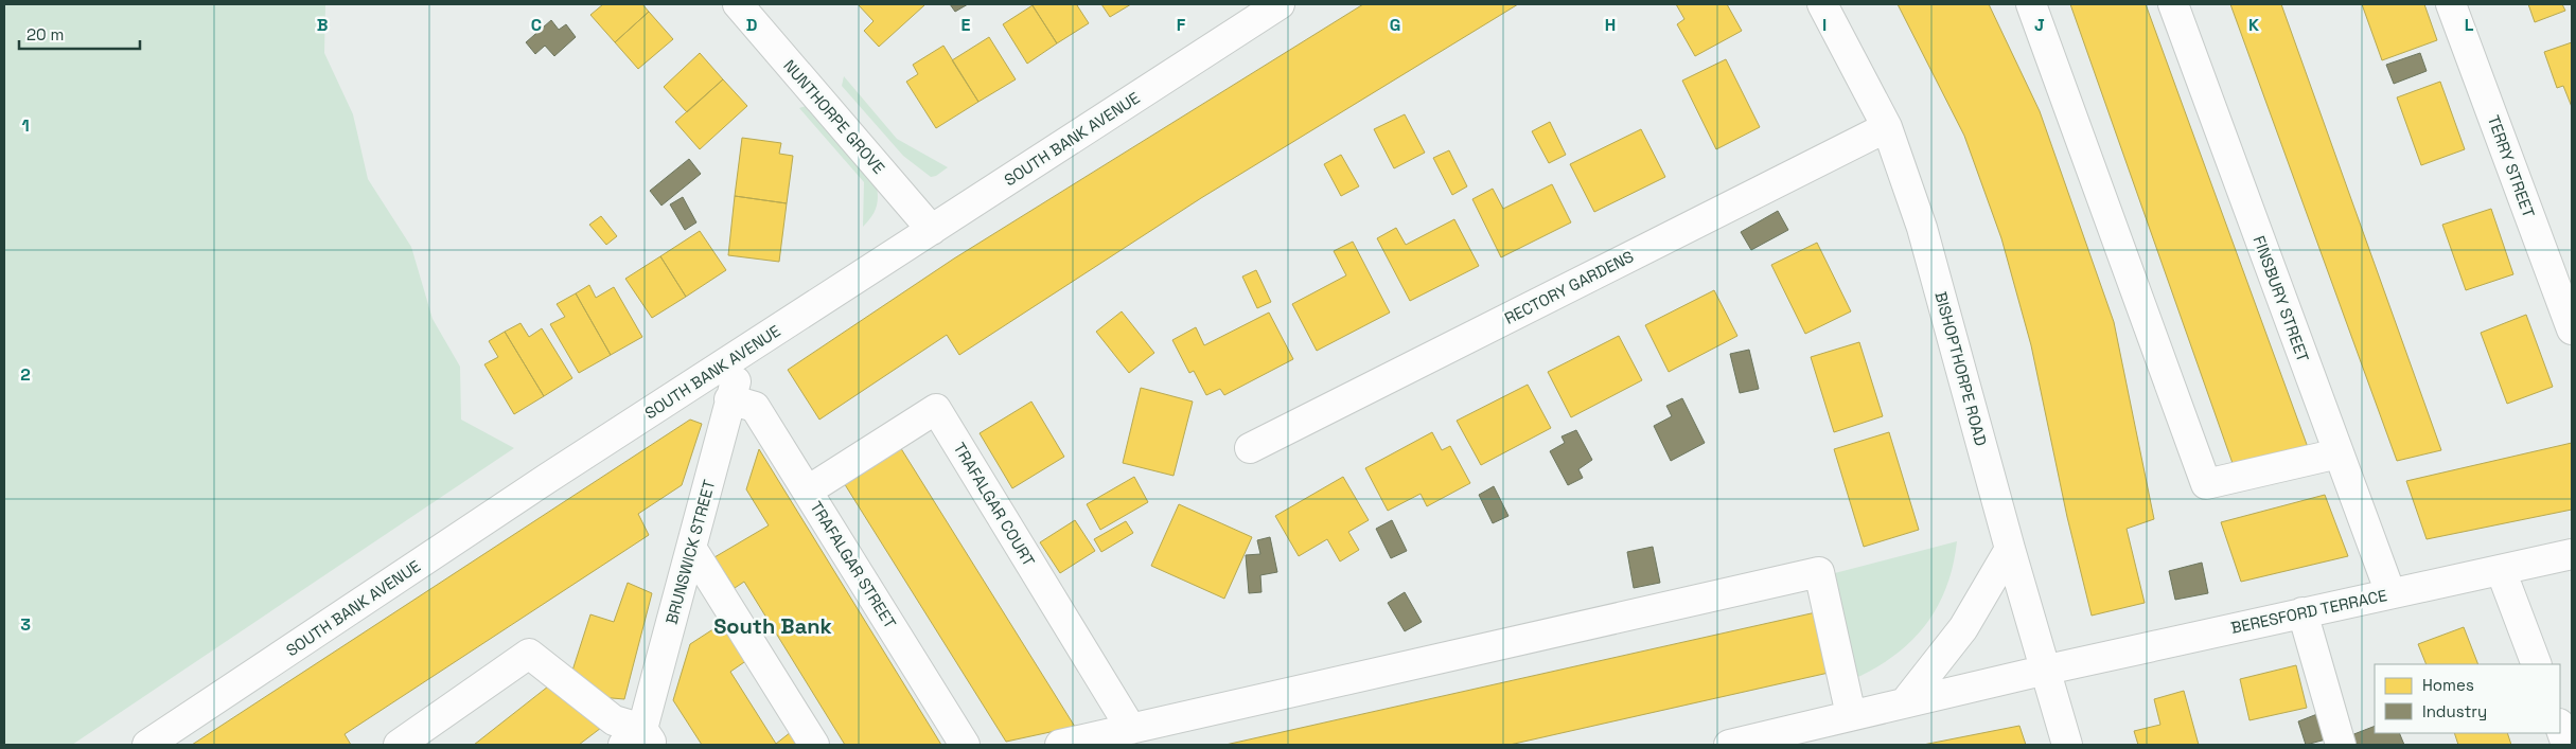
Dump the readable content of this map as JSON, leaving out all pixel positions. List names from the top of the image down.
{
  "streets": {
    "street": [
      "NUNTHORPE GROVE",
      "SOUTH BANK AVENUE",
      "TERRY STREET",
      "RECTORY GARDENS",
      "FINSBURY STREET",
      "BISHOPTHORPE ROAD",
      "TRAFALGAR COURT",
      "BRUNSWICK STREET",
      "TRAFALGAR STREET",
      "BERESFORD TERRACE"
    ]
  },
  "crossings": [
    ["NUNTHORPE GROVE", "SOUTH BANK AVENUE"],
    ["SOUTH BANK AVENUE", "BRUNSWICK STREET"],
    ["RECTORY GARDENS", "BISHOPTHORPE ROAD"],
    ["FINSBURY STREET", "BERESFORD TERRACE"],
    ["BISHOPTHORPE ROAD", "BERESFORD TERRACE"],
    ["TRAFALGAR COURT", "TRAFALGAR STREET"],
    ["BRUNSWICK STREET", "TRAFALGAR STREET"]
  ],
  "districts": ["South Bank"],
  "legend": ["Homes", "Industry"],
  "scale_bar": "20 m",
  "grid": {
    "columns": [
      "B",
      "C",
      "D",
      "E",
      "F",
      "G",
      "H",
      "I",
      "J",
      "K",
      "L"
    ],
    "rows": ["1", "2", "3"]
  }
}
